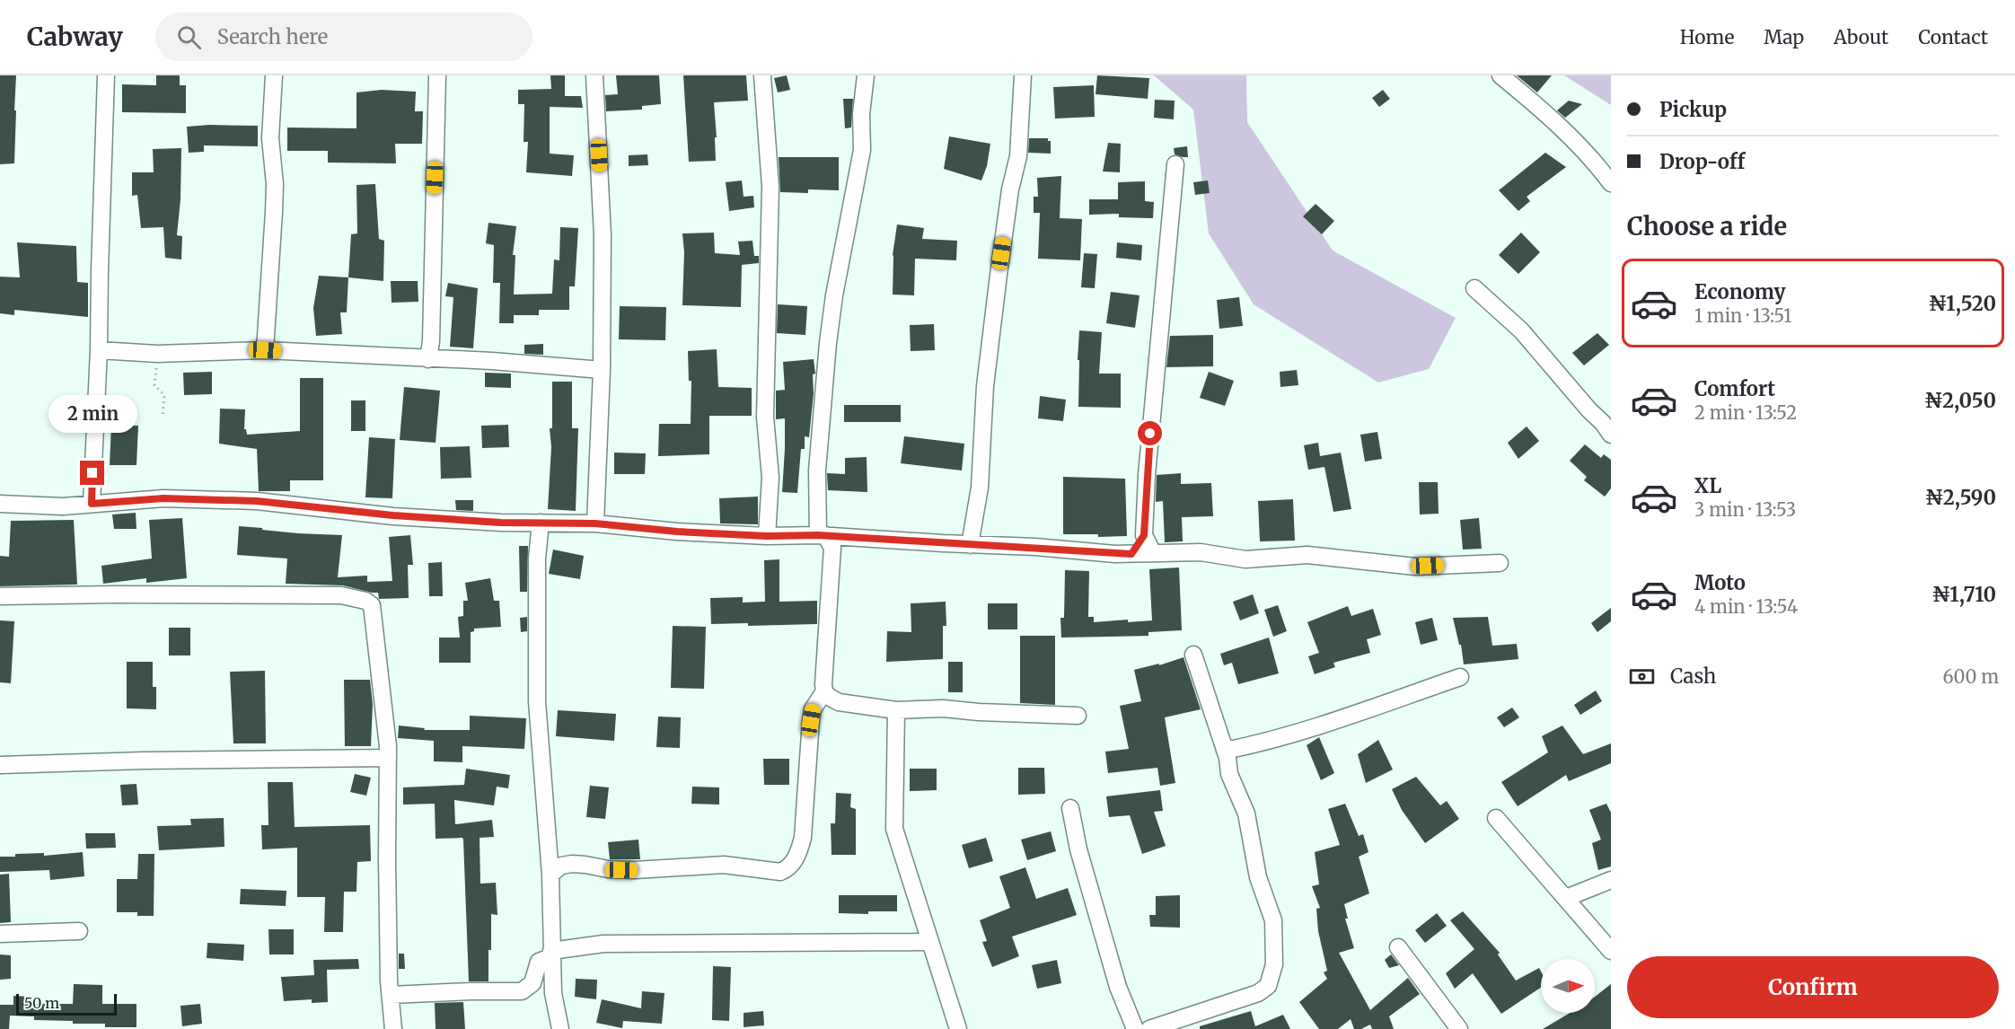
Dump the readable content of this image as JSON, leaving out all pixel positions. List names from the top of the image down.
{
  "scale_bar": "50 m",
  "north": "right",
  "page": {
    "header": "Cabway",
    "search": "Search here",
    "nav": [
      "Home",
      "Map",
      "About",
      "Contact"
    ],
    "banner": ["Pickup", "Drop-off"],
    "heading": "Choose a ride",
    "list": [
      {
        "name": "Economy",
        "note": "1 min · 13:51",
        "value": "₦1,520"
      },
      {
        "name": "Comfort",
        "note": "2 min · 13:52",
        "value": "₦2,050"
      },
      {
        "name": "XL",
        "note": "3 min · 13:53",
        "value": "₦2,590"
      },
      {
        "name": "Moto",
        "note": "4 min · 13:54",
        "value": "₦1,710"
      }
    ],
    "bubble": "2 min",
    "pay": ["Cash", "600 m"],
    "buttons": "Confirm",
    "scale": "50 m"
  }
}
